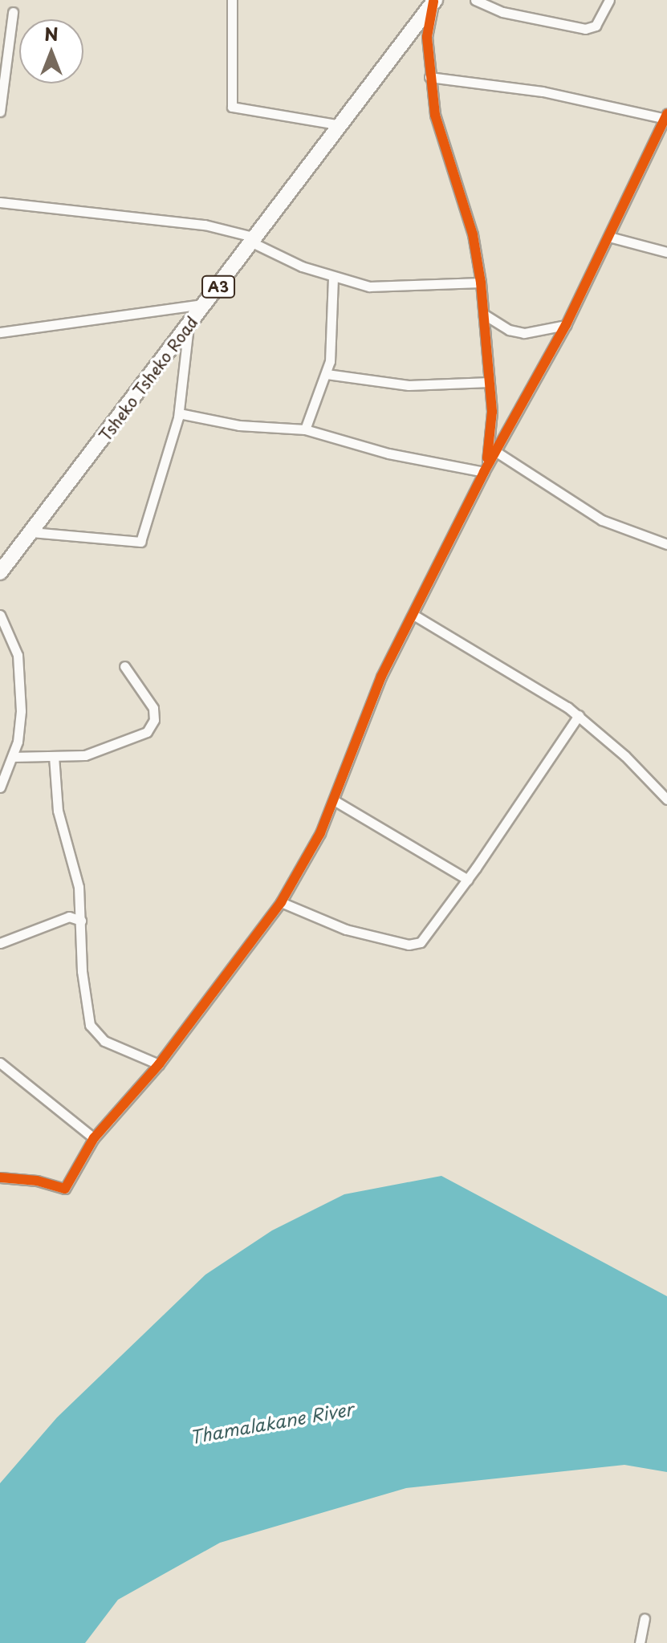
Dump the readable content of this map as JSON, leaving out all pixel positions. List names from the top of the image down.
{
  "streets": {
    "highway": ["A3", "Tsheko Tsheko Road"]
  },
  "water": ["Thamalakane River"],
  "north": "top"
}
